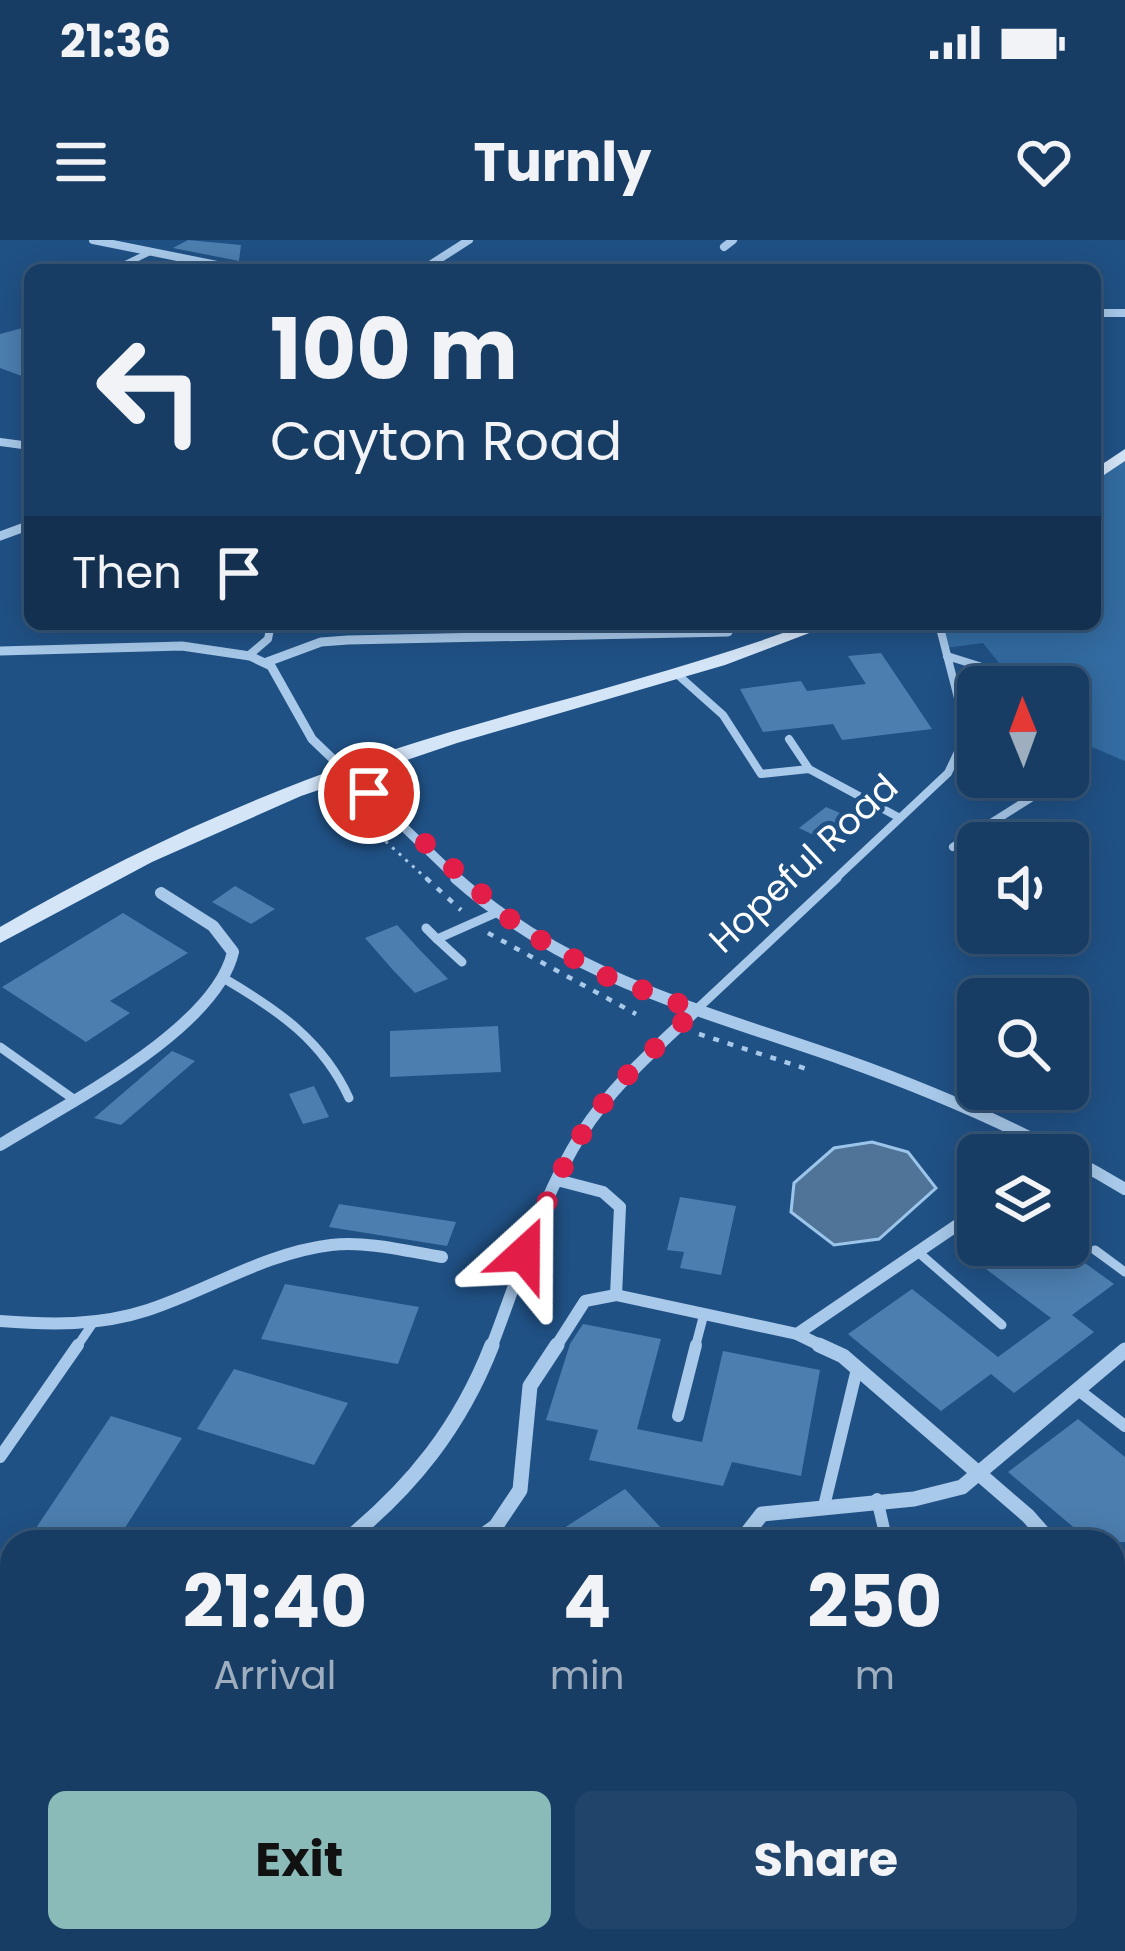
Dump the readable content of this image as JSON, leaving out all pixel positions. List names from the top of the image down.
{
  "streets": {
    "street": ["Hopeful Road"]
  },
  "north": "top",
  "page": {
    "status": "21:36",
    "header": "Turnly",
    "turn": ["100 m", "Cayton Road"],
    "then": "Then",
    "eta": [
      "21:40",
      "Arrival",
      "4",
      "min",
      "250",
      "m"
    ],
    "buttons": ["Exit", "Share"]
  }
}
